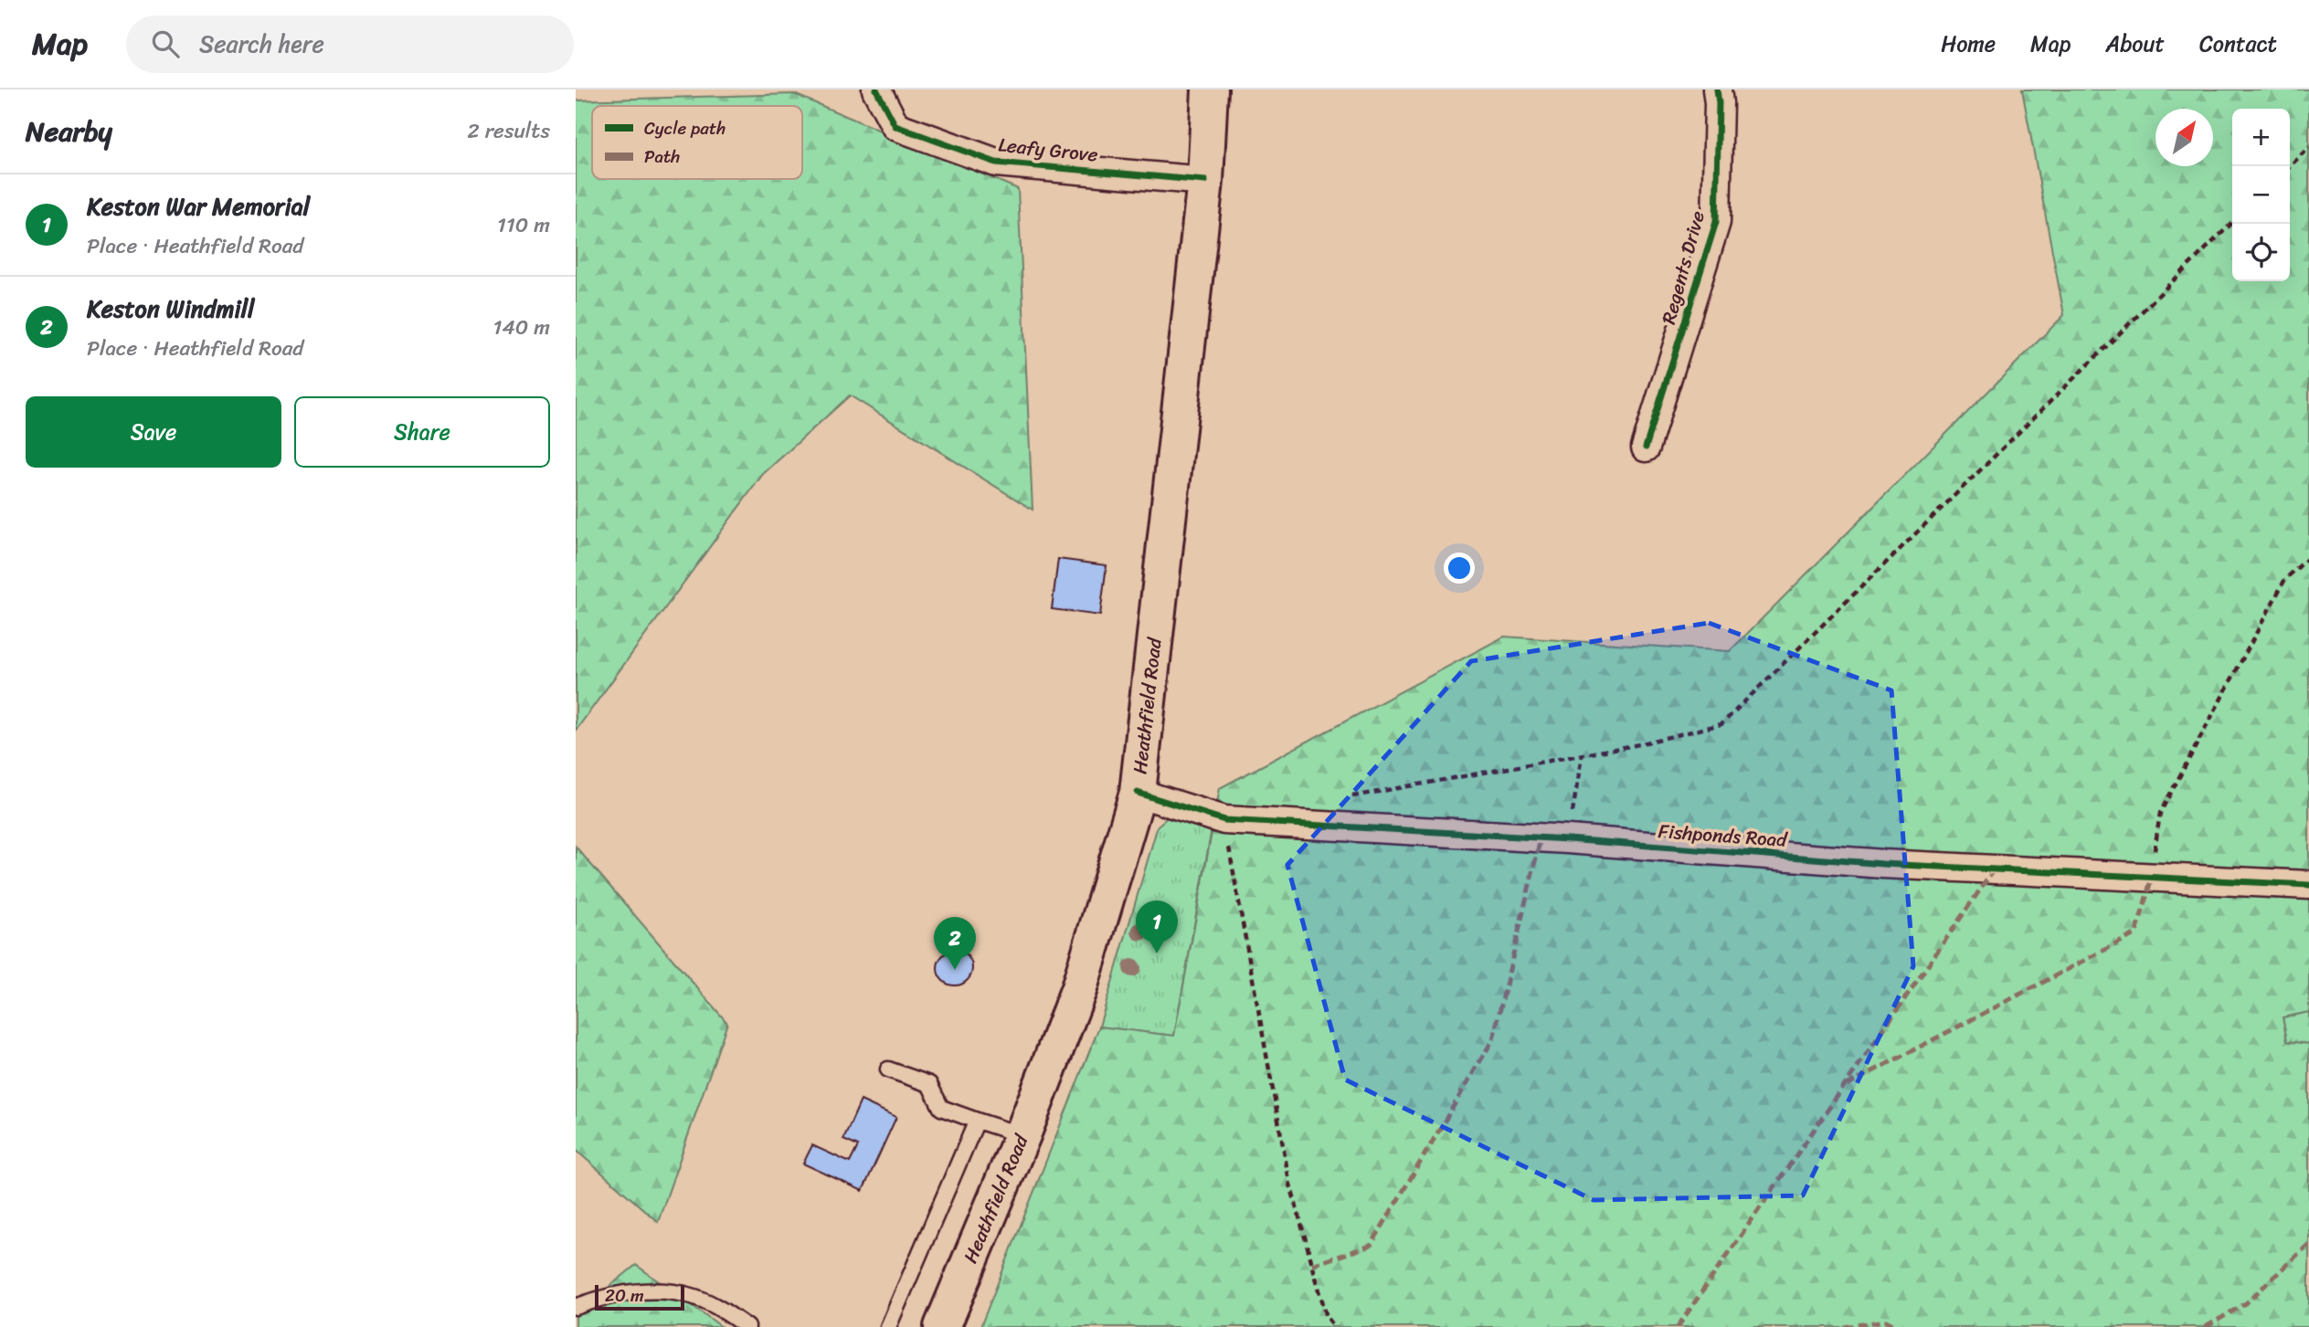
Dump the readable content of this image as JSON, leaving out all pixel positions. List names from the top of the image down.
{
  "streets": {
    "main road": ["Heathfield Road"],
    "street": ["Leafy Grove", "Regents Drive", "Fishponds Road"]
  },
  "crossings": [
    ["Leafy Grove", "Heathfield Road"],
    ["Heathfield Road", "Fishponds Road"]
  ],
  "legend": ["Cycle path", "Path"],
  "scale_bar": "20 m",
  "north": "top right",
  "page": {
    "header": "Map",
    "search": "Search here",
    "nav": [
      "Home",
      "Map",
      "About",
      "Contact"
    ],
    "heading": ["Nearby", "2 results"],
    "map_buttons": ["+", "−"],
    "list": [
      {
        "mark": "1",
        "name": "Keston War Memorial",
        "note": "Place · Heathfield Road",
        "value": "110 m"
      },
      {
        "mark": "2",
        "name": "Keston Windmill",
        "note": "Place · Heathfield Road",
        "value": "140 m"
      }
    ],
    "buttons": ["Save", "Share"],
    "pins": ["1", "2"],
    "scale": "20 m"
  }
}
